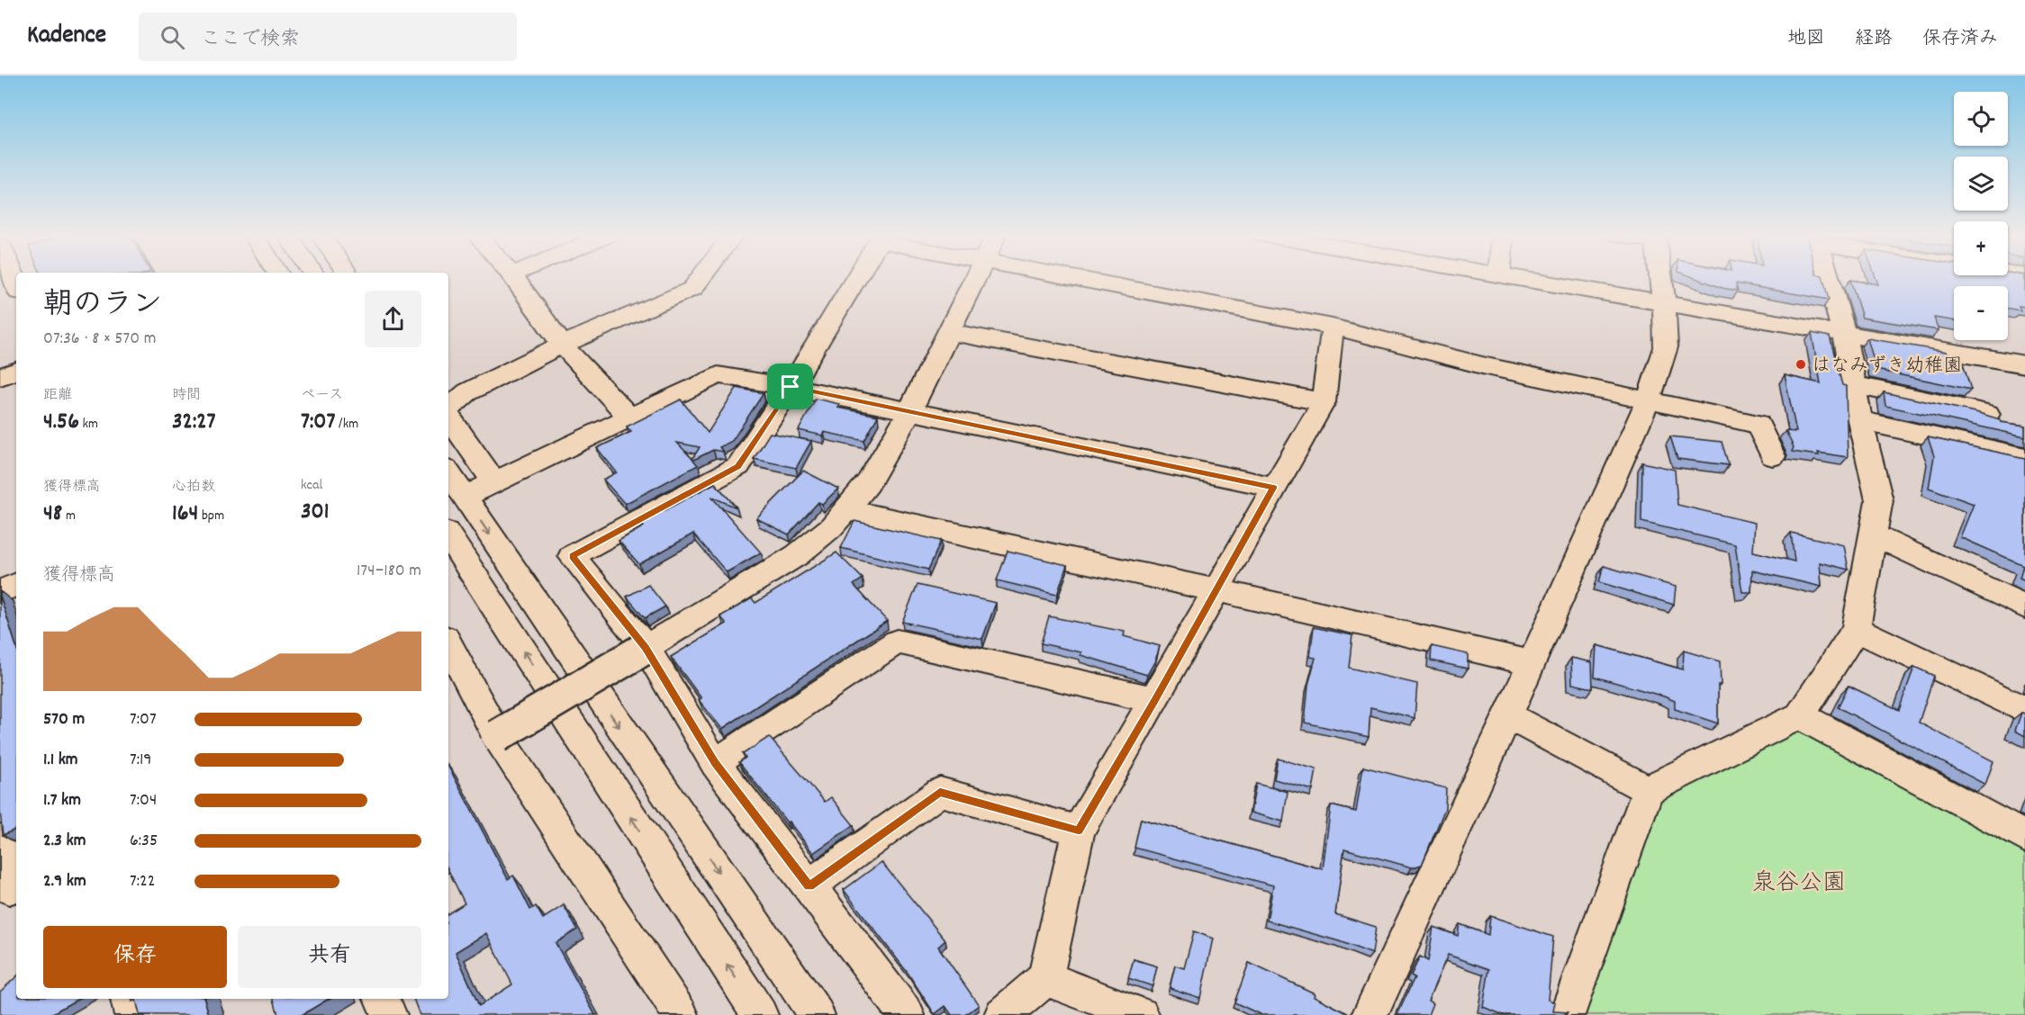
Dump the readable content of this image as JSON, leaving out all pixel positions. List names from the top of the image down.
{
  "parks": ["泉谷公園"],
  "places": ["はなみずき幼稚園"],
  "page": {
    "header": "Kadence",
    "search": "ここで検索",
    "nav": ["地図", "経路", "保存済み"],
    "map_buttons": ["+", "−"],
    "heading": ["朝のラン", "07:36 · 8 × 570 m"],
    "stats": [
      ["距離", "4.56 km"],
      ["時間", "32:27"],
      ["ペース", "7:07 /km"],
      ["獲得標高", "48 m"],
      ["心拍数", "164 bpm"],
      ["kcal", "301"]
    ],
    "chart": ["獲得標高", "174–180 m"],
    "list": [
      {
        "name": "570 m",
        "note": "7:07"
      },
      {
        "name": "1.1 km",
        "note": "7:19"
      },
      {
        "name": "1.7 km",
        "note": "7:04"
      },
      {
        "name": "2.3 km",
        "note": "6:35"
      },
      {
        "name": "2.9 km",
        "note": "7:22"
      }
    ],
    "buttons": ["保存", "共有"]
  }
}
